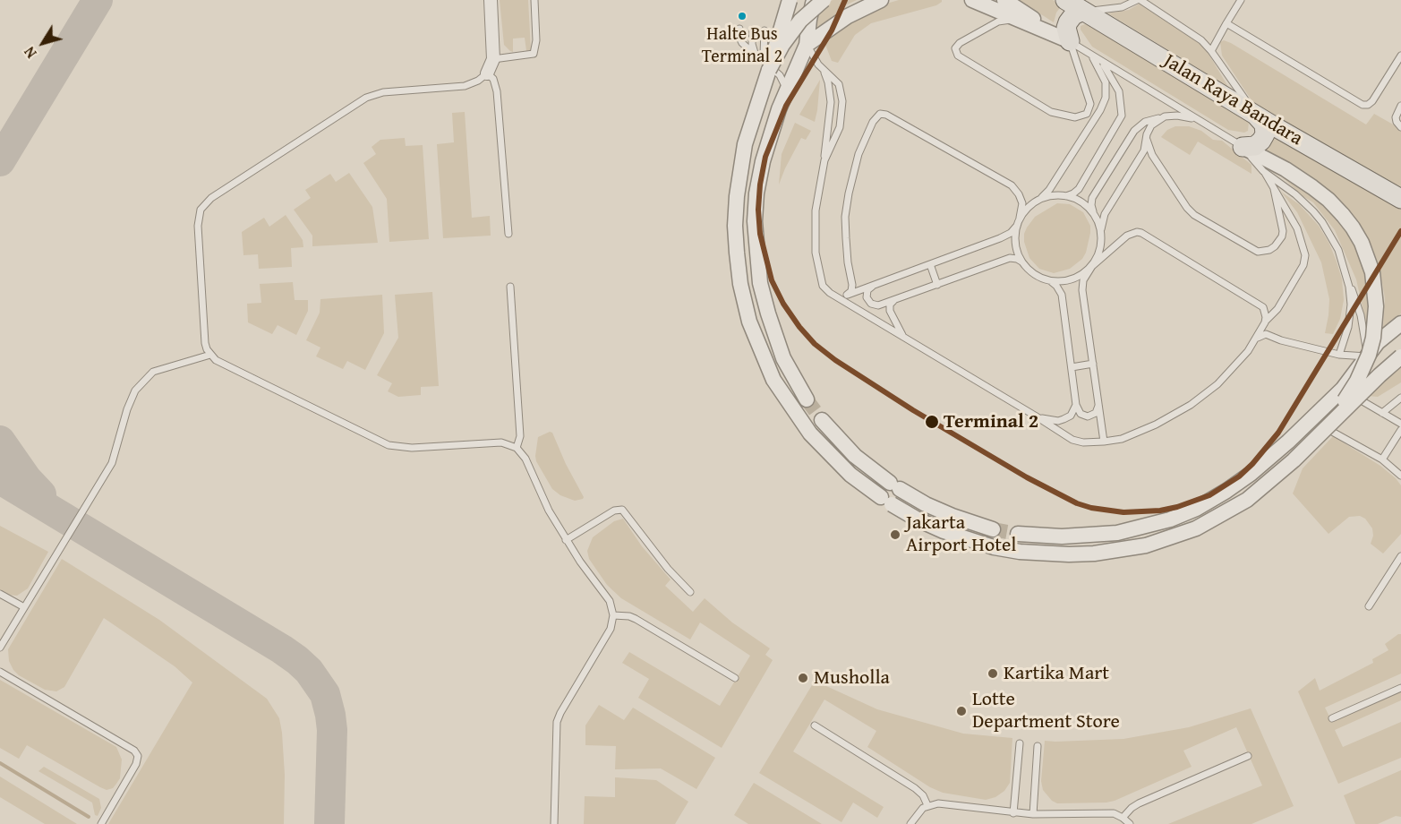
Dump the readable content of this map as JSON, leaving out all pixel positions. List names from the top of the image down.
{
  "streets": {
    "main road": ["Jalan Raya Bandara"]
  },
  "places": [
    "Halte Bus Terminal 2",
    "Terminal 2",
    "Jakarta Airport Hotel",
    "Kartika Mart",
    "Musholla",
    "Lotte Department Store"
  ],
  "north": "bottom left"
}
